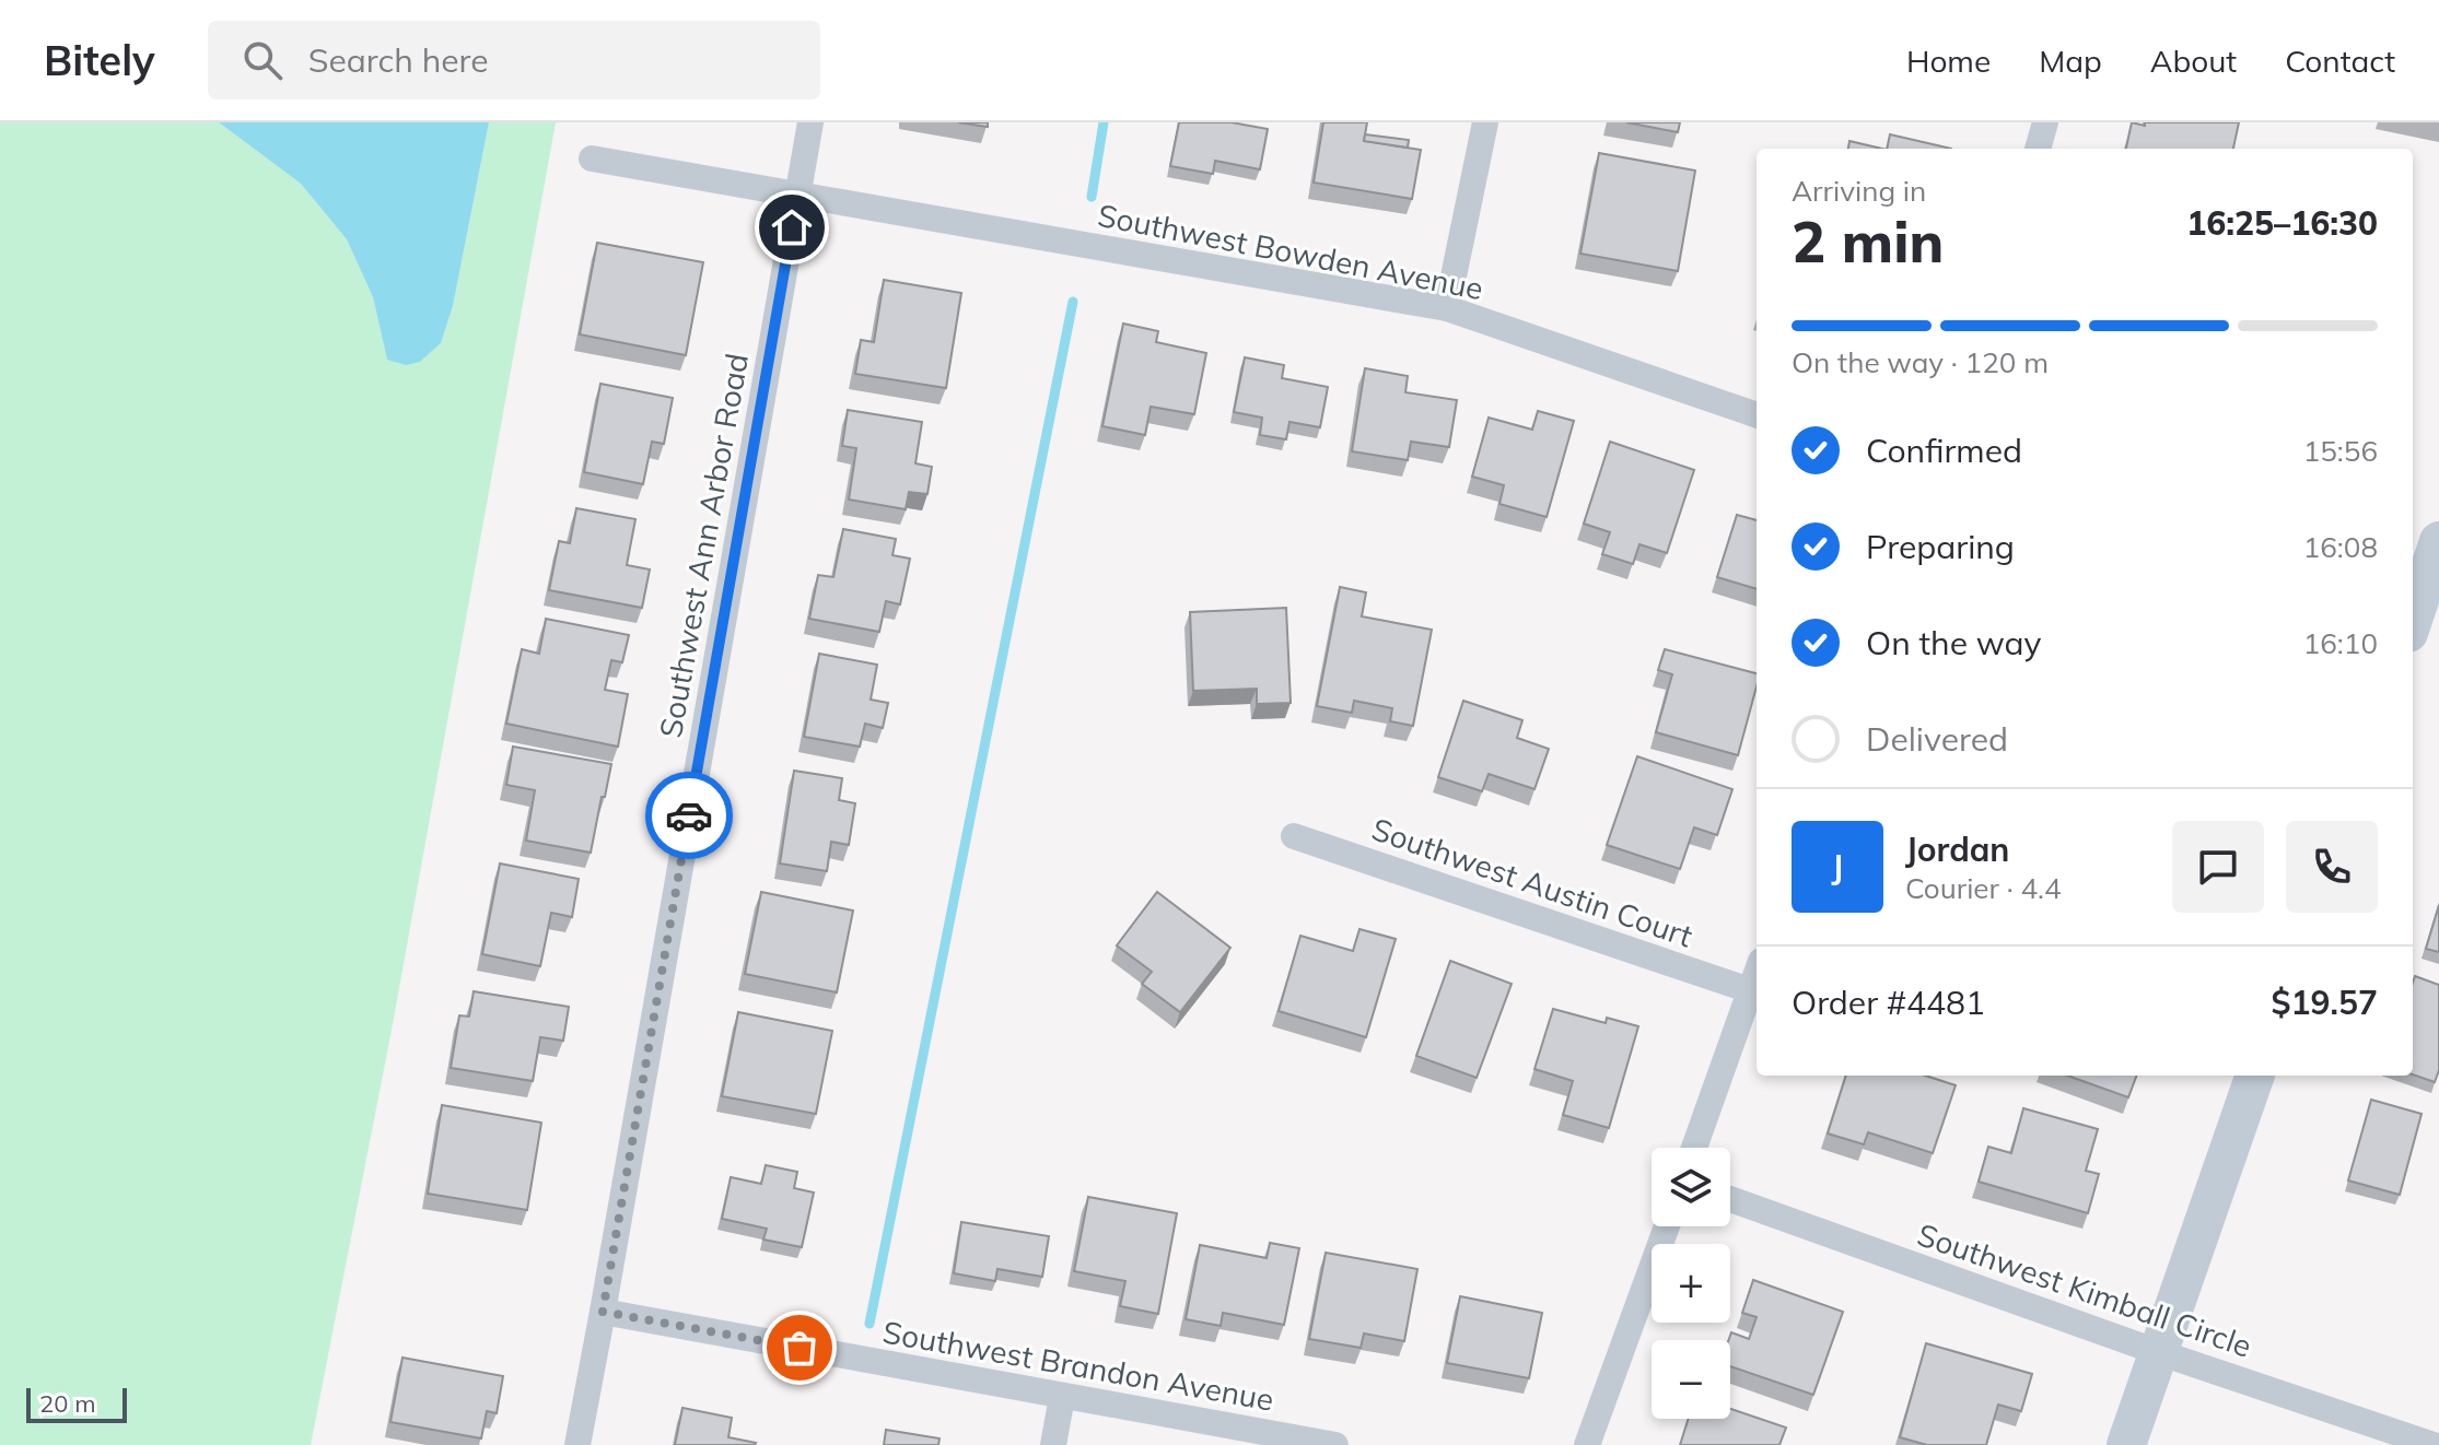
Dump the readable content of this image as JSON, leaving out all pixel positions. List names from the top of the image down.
{
  "streets": {
    "street": [
      "Southwest Bowden Avenue",
      "Southwest Ann Arbor Road",
      "Southwest Austin Court",
      "Southwest Kimball Circle",
      "Southwest Brandon Avenue"
    ]
  },
  "crossings": [
    ["Southwest Bowden Avenue", "Southwest Ann Arbor Road"],
    ["Southwest Ann Arbor Road", "Southwest Brandon Avenue"]
  ],
  "scale_bar": "20 m",
  "page": {
    "header": "Bitely",
    "search": "Search here",
    "nav": [
      "Home",
      "Map",
      "About",
      "Contact"
    ],
    "heading": ["2 min", "Arriving in", "16:25–16:30"],
    "panel": [
      "Jordan",
      "Courier · 4.4",
      "Order #4481",
      "$19.57"
    ],
    "bar": "On the way · 120 m",
    "list": [
      ["Confirmed", "15:56"],
      ["Preparing", "16:08"],
      ["On the way", "16:10"],
      "Delivered"
    ],
    "round": "J",
    "map_buttons": ["+", "−"],
    "scale": "20 m"
  }
}
